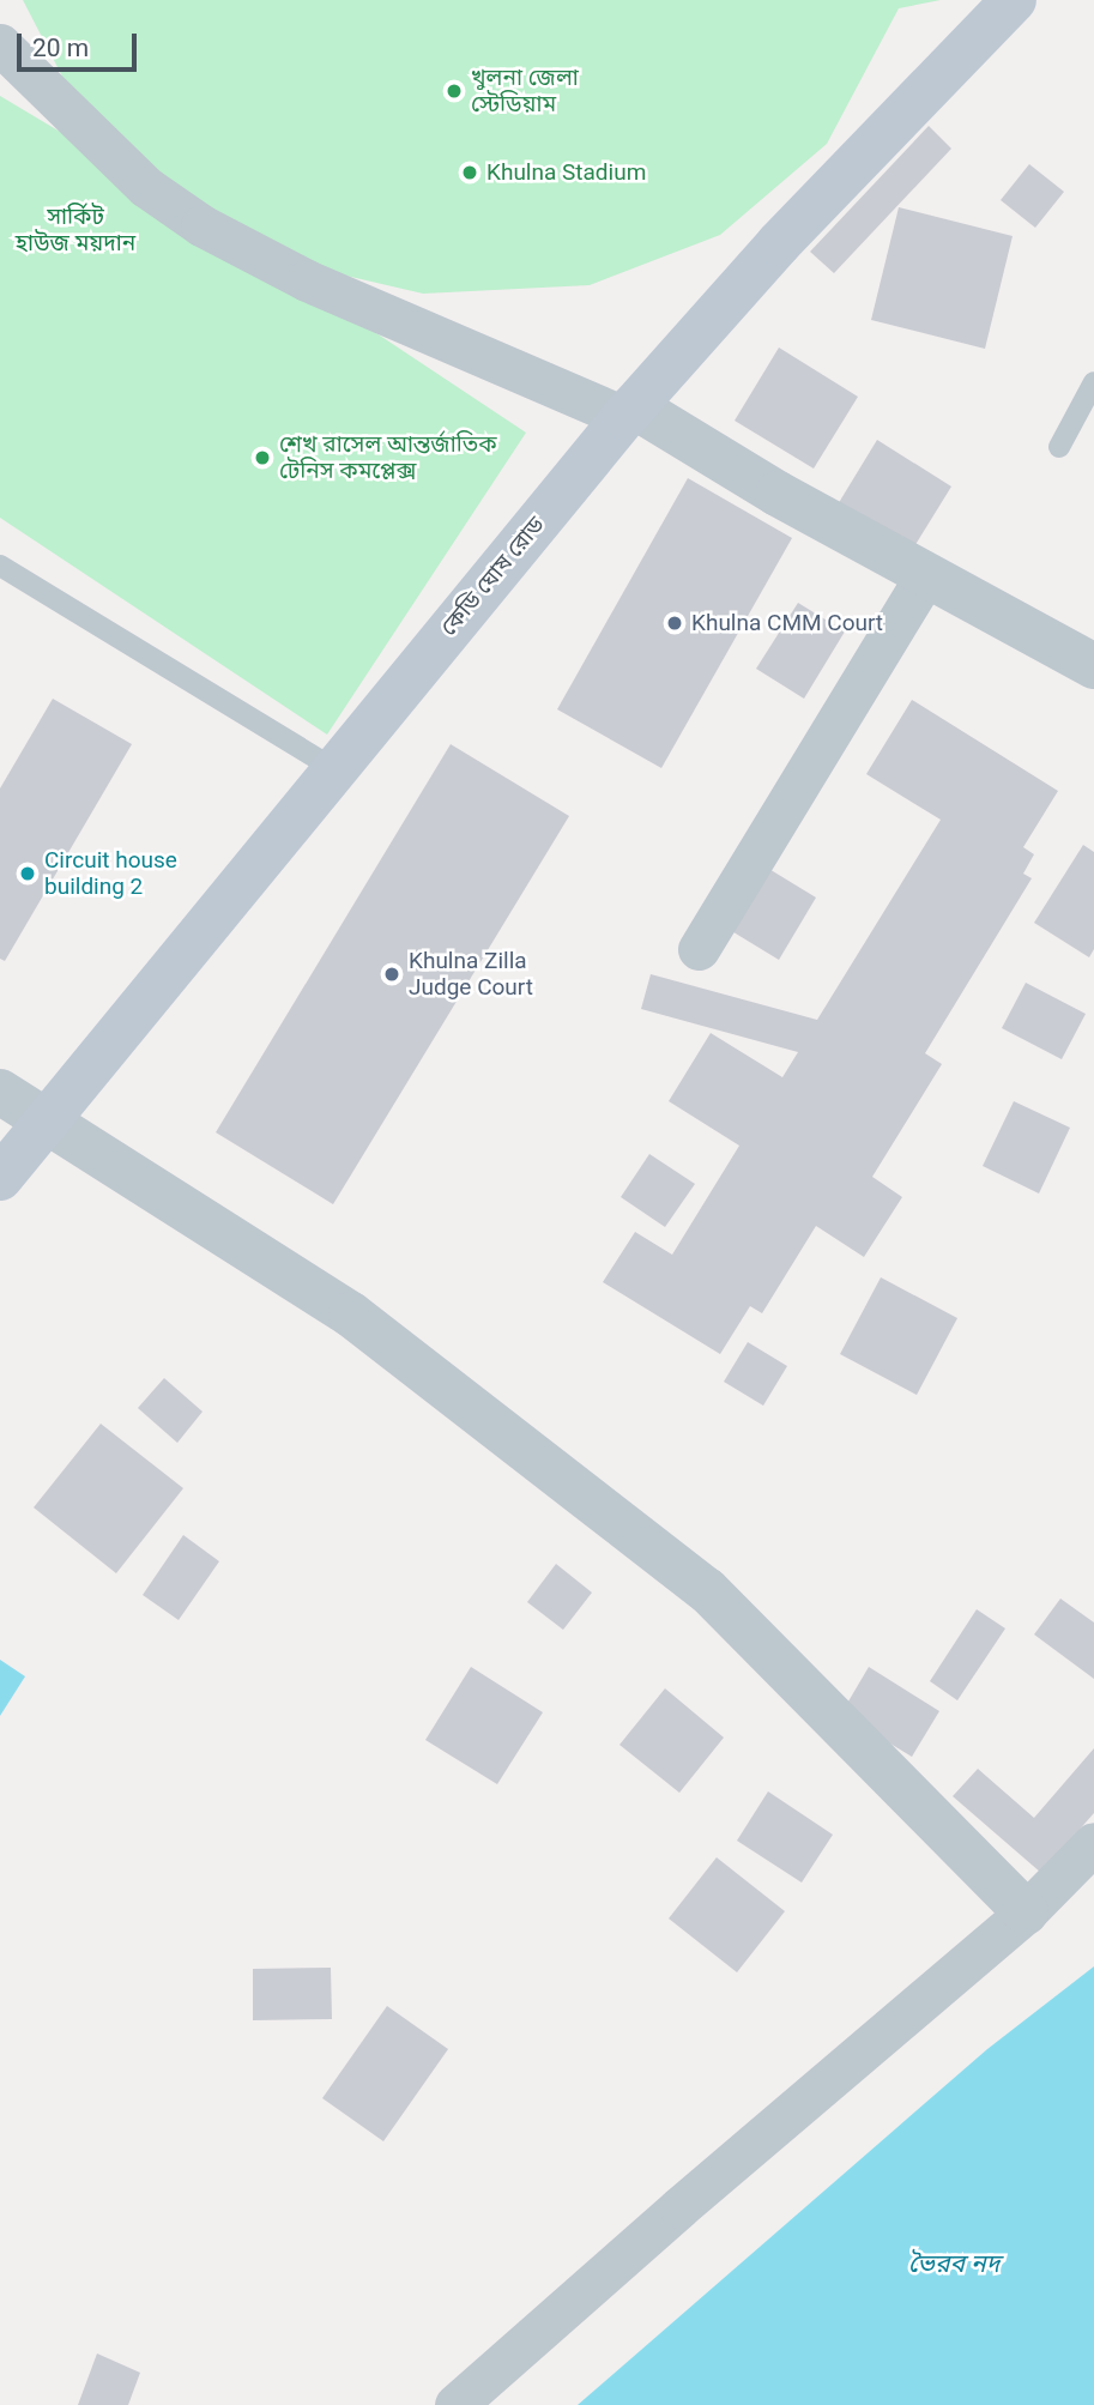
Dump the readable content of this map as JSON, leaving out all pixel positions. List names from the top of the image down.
{
  "streets": {
    "main road": ["কেডি ঘোষ রোড"]
  },
  "water": ["ভৈরব নদ"],
  "parks": ["সার্কিট হাউজ ময়দান"],
  "places": [
    "খুলনা জেলা স্টেডিয়াম",
    "Khulna Stadium",
    "শেখ রাসেল আন্তর্জাতিক টেনিস কমপ্লেক্স",
    "Khulna CMM Court",
    "Circuit house building 2",
    "Khulna Zilla Judge Court"
  ],
  "scale_bar": "20 m"
}
